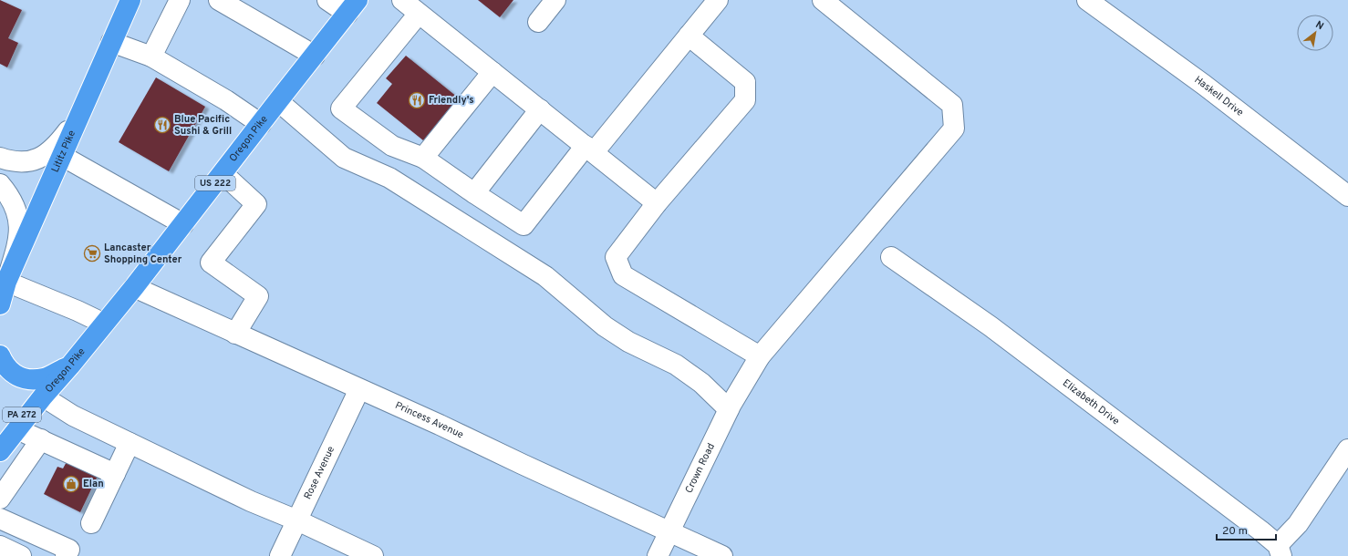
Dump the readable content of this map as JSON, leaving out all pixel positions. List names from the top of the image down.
{
  "streets": {
    "highway": ["Oregon Pike", "Lititz Pike", "US 222"],
    "street": [
      "Haskell Drive",
      "Elizabeth Drive",
      "Princess Avenue",
      "Crown Road",
      "Rose Avenue"
    ]
  },
  "crossings": [
    ["Oregon Pike", "Princess Avenue"],
    ["Princess Avenue", "Crown Road"],
    ["Princess Avenue", "Rose Avenue"]
  ],
  "places": {
    "restaurant": ["Friendly's", "Blue Pacific Sushi & Grill"],
    "supermarket": ["Lancaster Shopping Center"],
    "shop": ["Elan"]
  },
  "scale_bar": "20 m",
  "north": "top right"
}
